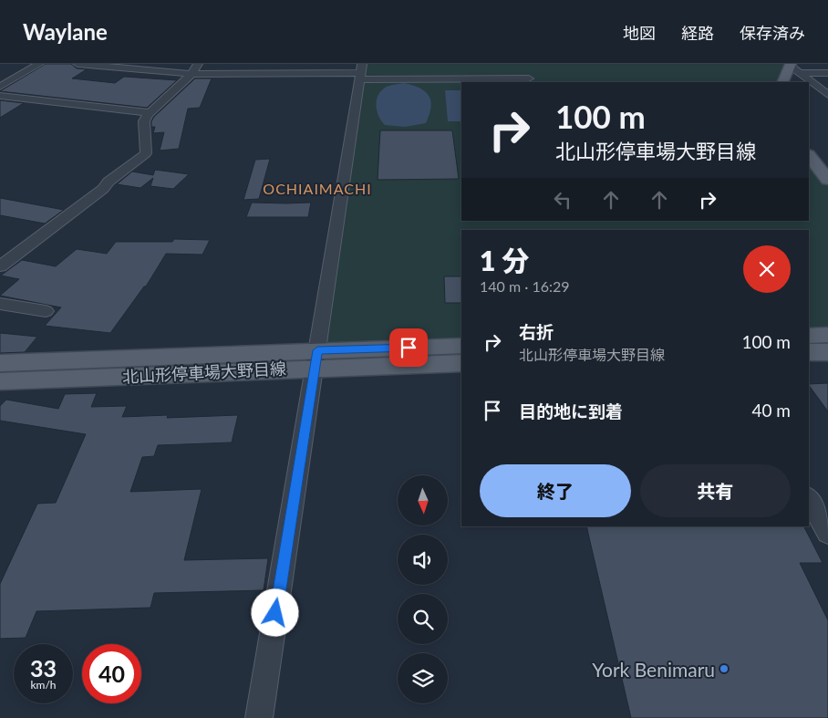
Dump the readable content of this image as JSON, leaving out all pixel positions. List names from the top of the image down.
{
  "streets": {
    "main road": ["北山形停車場大野目線"]
  },
  "districts": ["OCHIAIMACHI"],
  "places": ["York Benimaru"],
  "north": "bottom",
  "page": {
    "header": "Waylane",
    "nav": ["地図", "経路", "保存済み"],
    "turn": ["100 m", "北山形停車場大野目線"],
    "heading": ["1 分", "140 m · 16:29"],
    "list": [
      {
        "name": "右折",
        "note": "北山形停車場大野目線",
        "value": "100 m"
      },
      {
        "name": "目的地に到着",
        "value": "40 m"
      }
    ],
    "buttons": ["終了", "共有"],
    "speed": "33 km/h",
    "limit": "40"
  }
}
